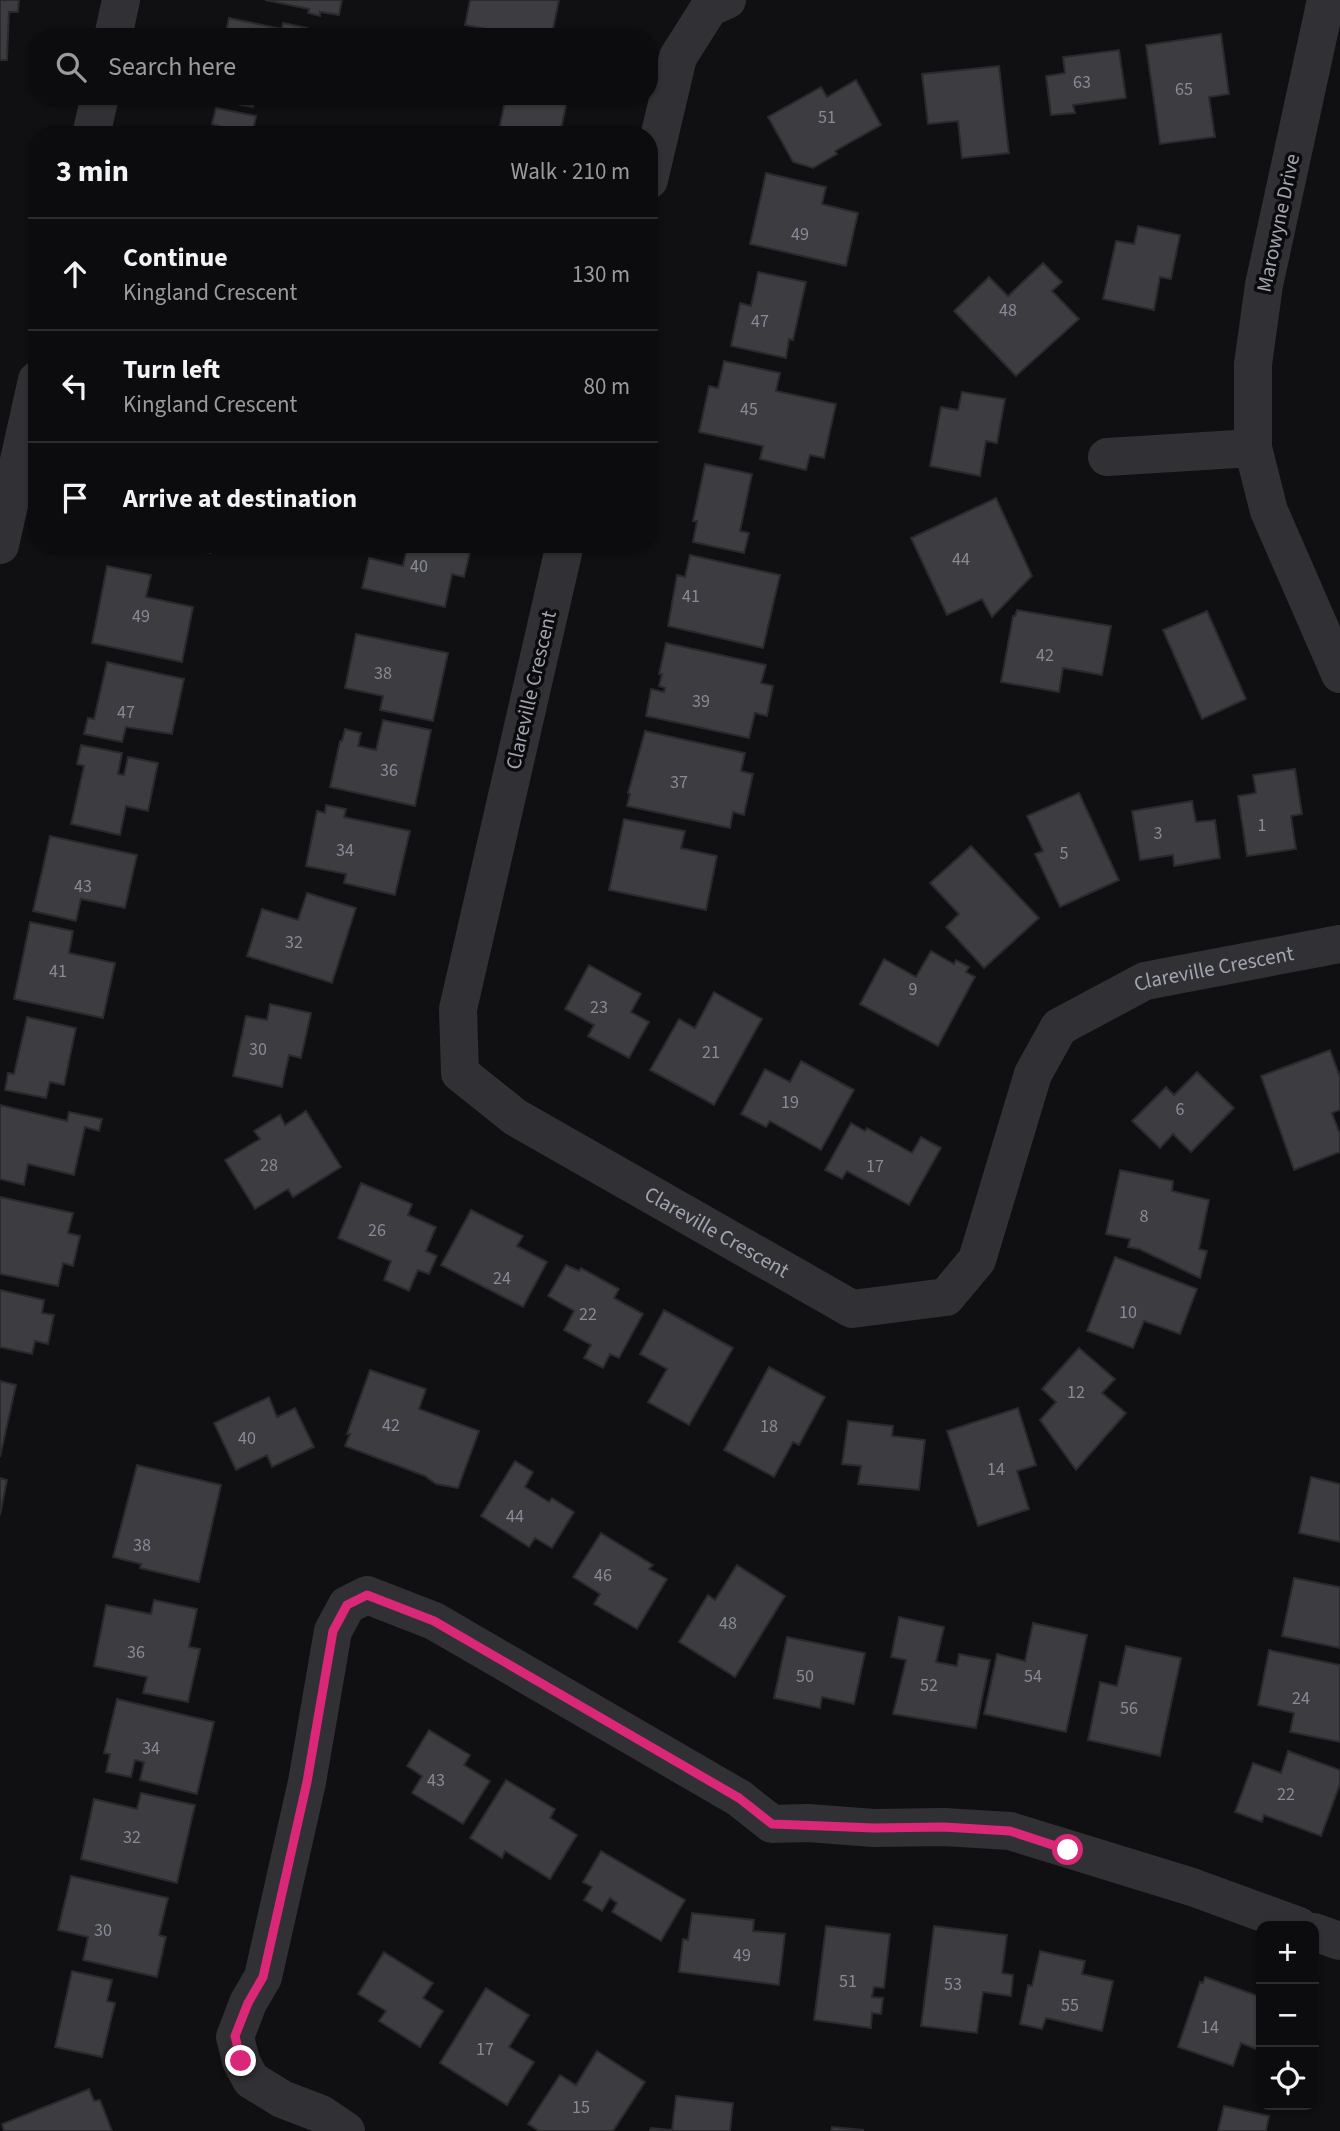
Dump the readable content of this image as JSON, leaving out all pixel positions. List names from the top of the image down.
{
  "streets": {
    "street": ["Marowyne Drive", "Clareville Crescent"]
  },
  "house_numbers": [
    "63",
    "65",
    "51",
    "49",
    "48",
    "47",
    "45",
    "44",
    "40",
    "41",
    "49",
    "42",
    "38",
    "39",
    "47",
    "36",
    "37",
    "1",
    "3",
    "34",
    "5",
    "43",
    "32",
    "41",
    "9",
    "23",
    "30",
    "21",
    "19",
    "6",
    "28",
    "17",
    "8",
    "26",
    "24",
    "10",
    "22",
    "12",
    "42",
    "18",
    "40",
    "14",
    "44",
    "38",
    "46",
    "48",
    "36",
    "50",
    "54",
    "52",
    "24",
    "56",
    "34",
    "43",
    "22",
    "32",
    "30",
    "49",
    "51",
    "53",
    "55",
    "14",
    "17",
    "15"
  ],
  "page": {
    "search": "Search here",
    "heading": ["3 min", "Walk · 210 m"],
    "list": [
      ["Continue", "Kingland Crescent", "130 m"],
      ["Turn left", "Kingland Crescent", "80 m"],
      "Arrive at destination"
    ],
    "map_buttons": ["+", "−"]
  }
}
